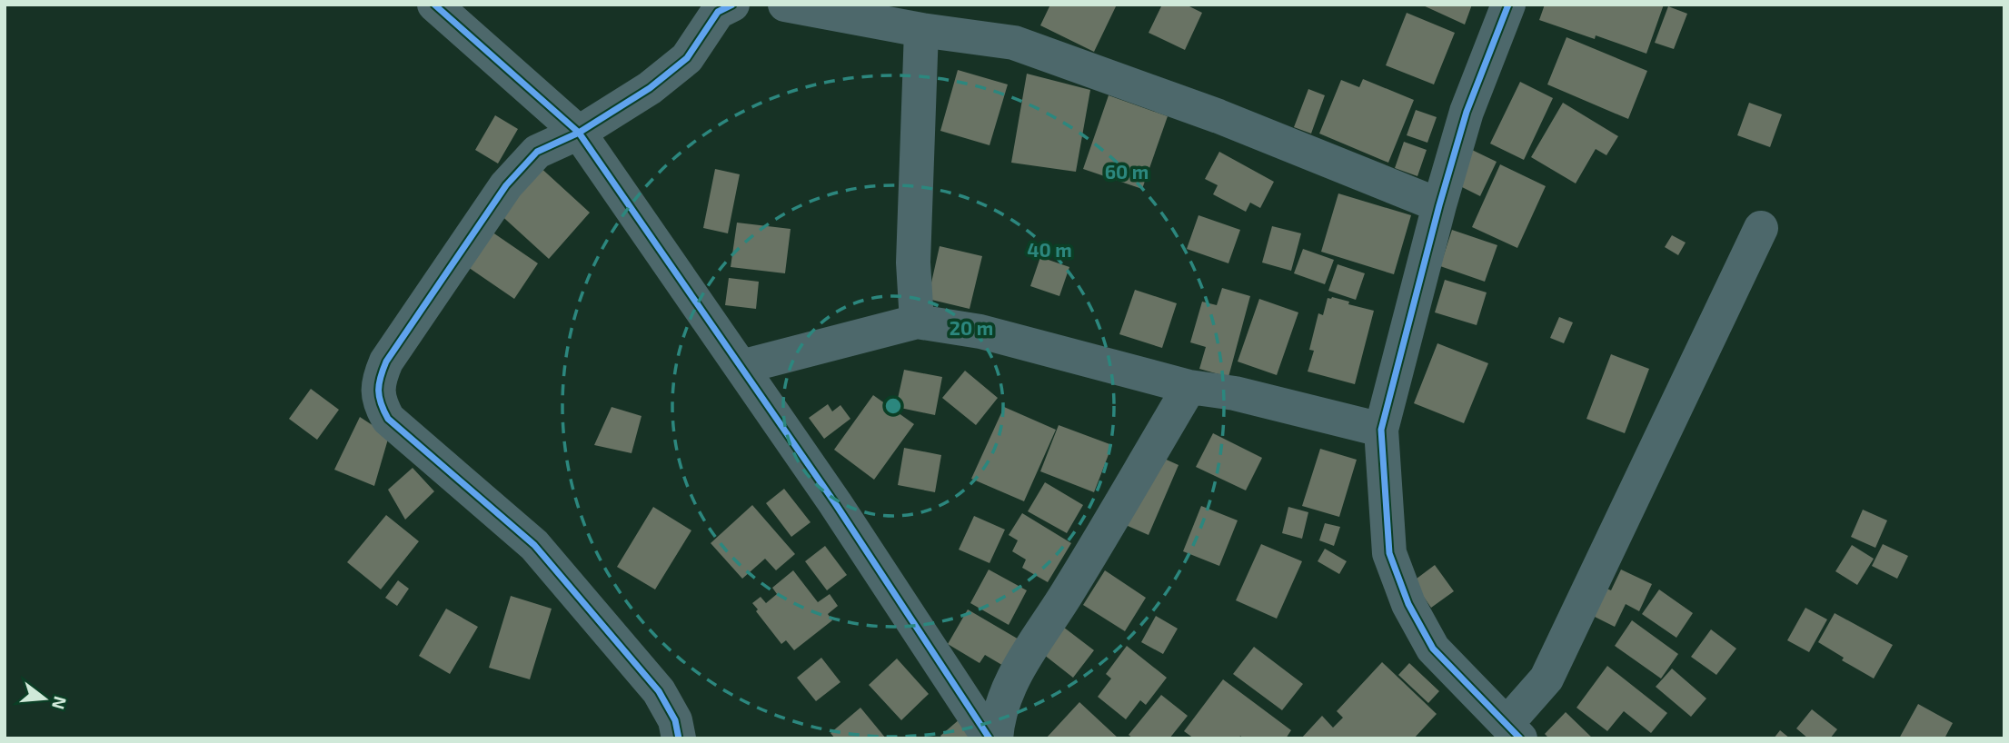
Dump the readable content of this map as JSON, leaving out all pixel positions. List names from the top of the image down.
{
  "north": "right",
  "rings": ["60 m", "40 m", "20 m"]
}
